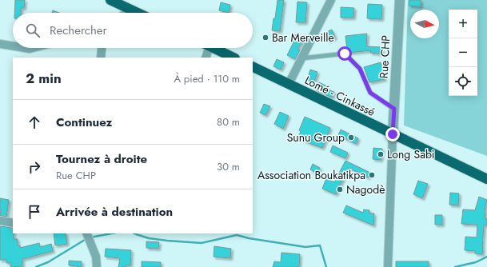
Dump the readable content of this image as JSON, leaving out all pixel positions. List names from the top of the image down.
{
  "streets": {
    "highway": ["Lomé - Cinkassé"],
    "street": ["Rue CHP"]
  },
  "crossings": [
    ["Rue CHP", "Lomé - Cinkassé"]
  ],
  "places": [
    "Bar Merveille",
    "Sunu Group",
    "Long Sabi",
    "Association Boukatikpa",
    "Nagodè"
  ],
  "north": "right",
  "page": {
    "map_buttons": ["+", "−"],
    "search": "Rechercher",
    "heading": ["2 min", "À pied · 110 m"],
    "list": [
      ["Continuez", "80 m"],
      ["Tournez à droite", "Rue CHP", "30 m"],
      "Arrivée à destination"
    ]
  }
}
